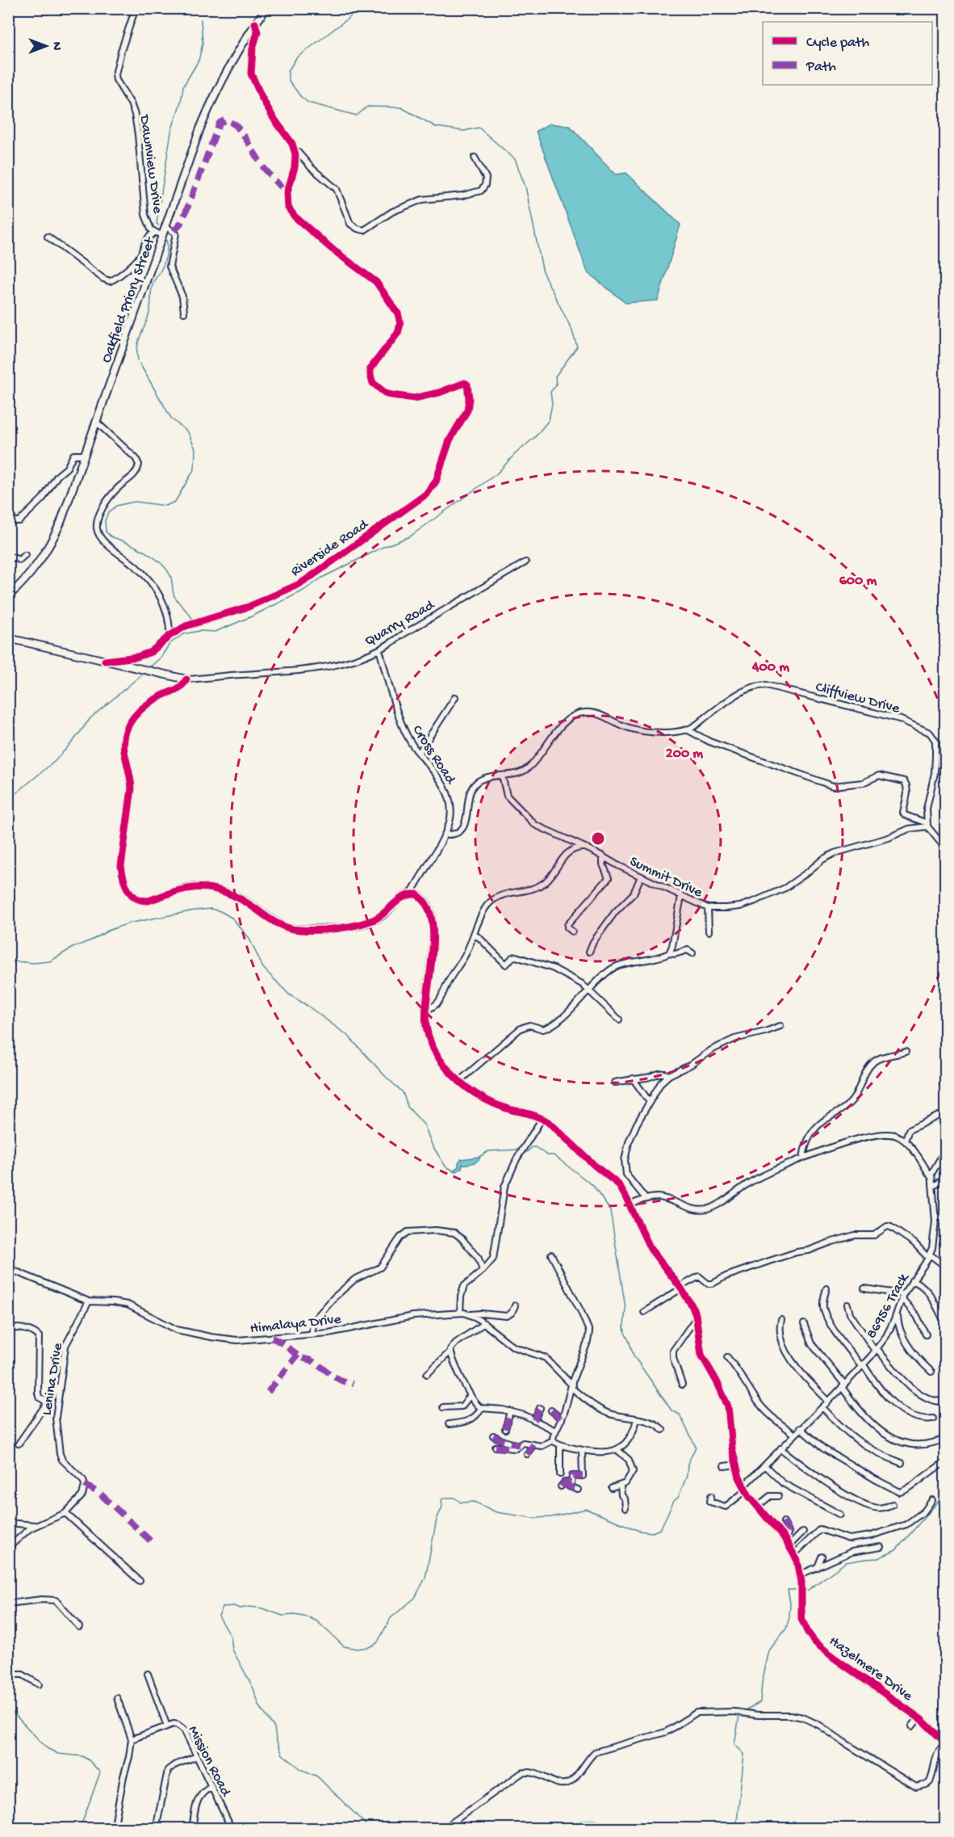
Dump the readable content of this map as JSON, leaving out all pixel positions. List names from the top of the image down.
{
  "streets": {
    "street": [
      "Dawnview Drive",
      "Oakfield Priory Street",
      "Riverside Road",
      "Quarry Road",
      "Cliffview Drive",
      "Cross Road",
      "Summit Drive",
      "86956 Track",
      "Himalaya Drive",
      "Lenina Drive",
      "Hazelmere Drive",
      "Mission Road"
    ]
  },
  "crossings": [
    ["Dawnview Drive", "Oakfield Priory Street"],
    ["Quarry Road", "Cross Road"],
    ["Cliffview Drive", "Summit Drive"],
    ["Cross Road", "Hazelmere Drive"],
    ["86956 Track", "Hazelmere Drive"],
    ["Himalaya Drive", "Lenina Drive"]
  ],
  "legend": ["Cycle path", "Path"],
  "north": "right",
  "rings": ["600 m", "400 m", "200 m"]
}
